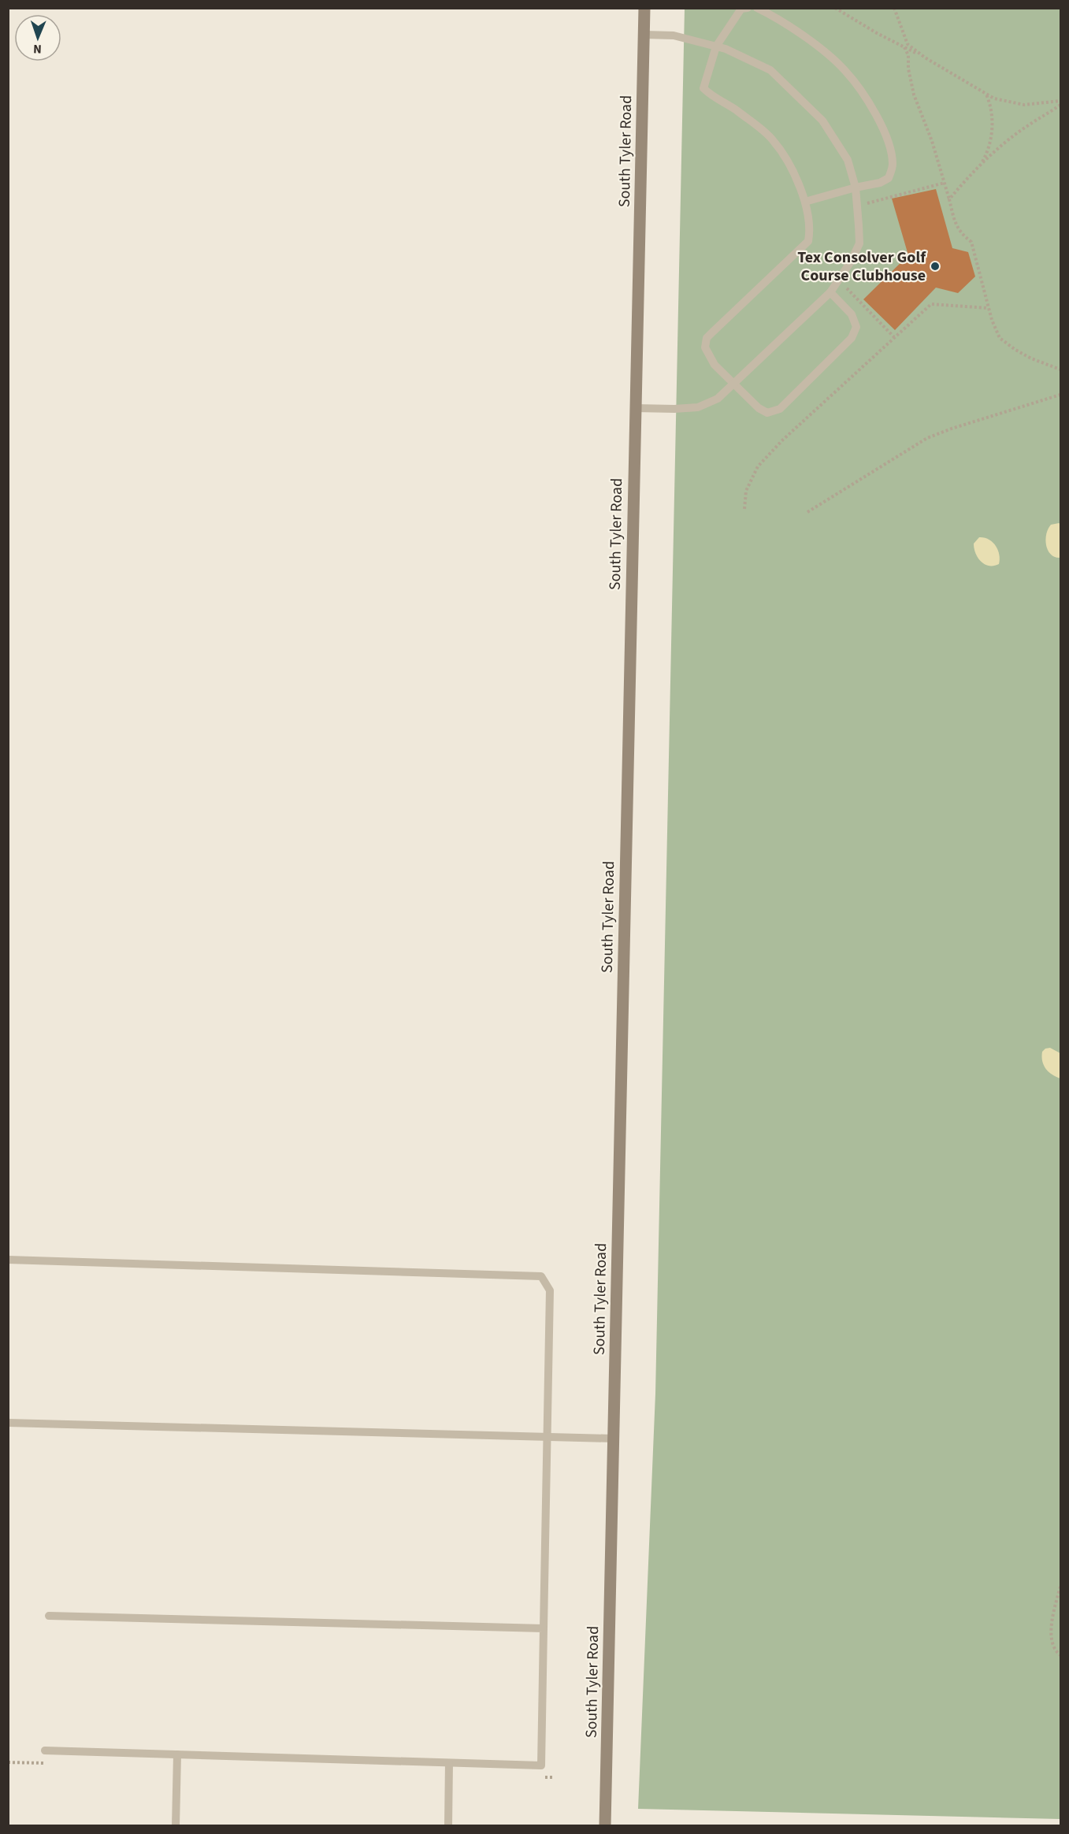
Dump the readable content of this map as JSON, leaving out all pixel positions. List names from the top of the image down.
{
  "streets": {
    "street": ["South Tyler Road"]
  },
  "places": ["Tex Consolver Golf Course Clubhouse"],
  "north": "bottom"
}
